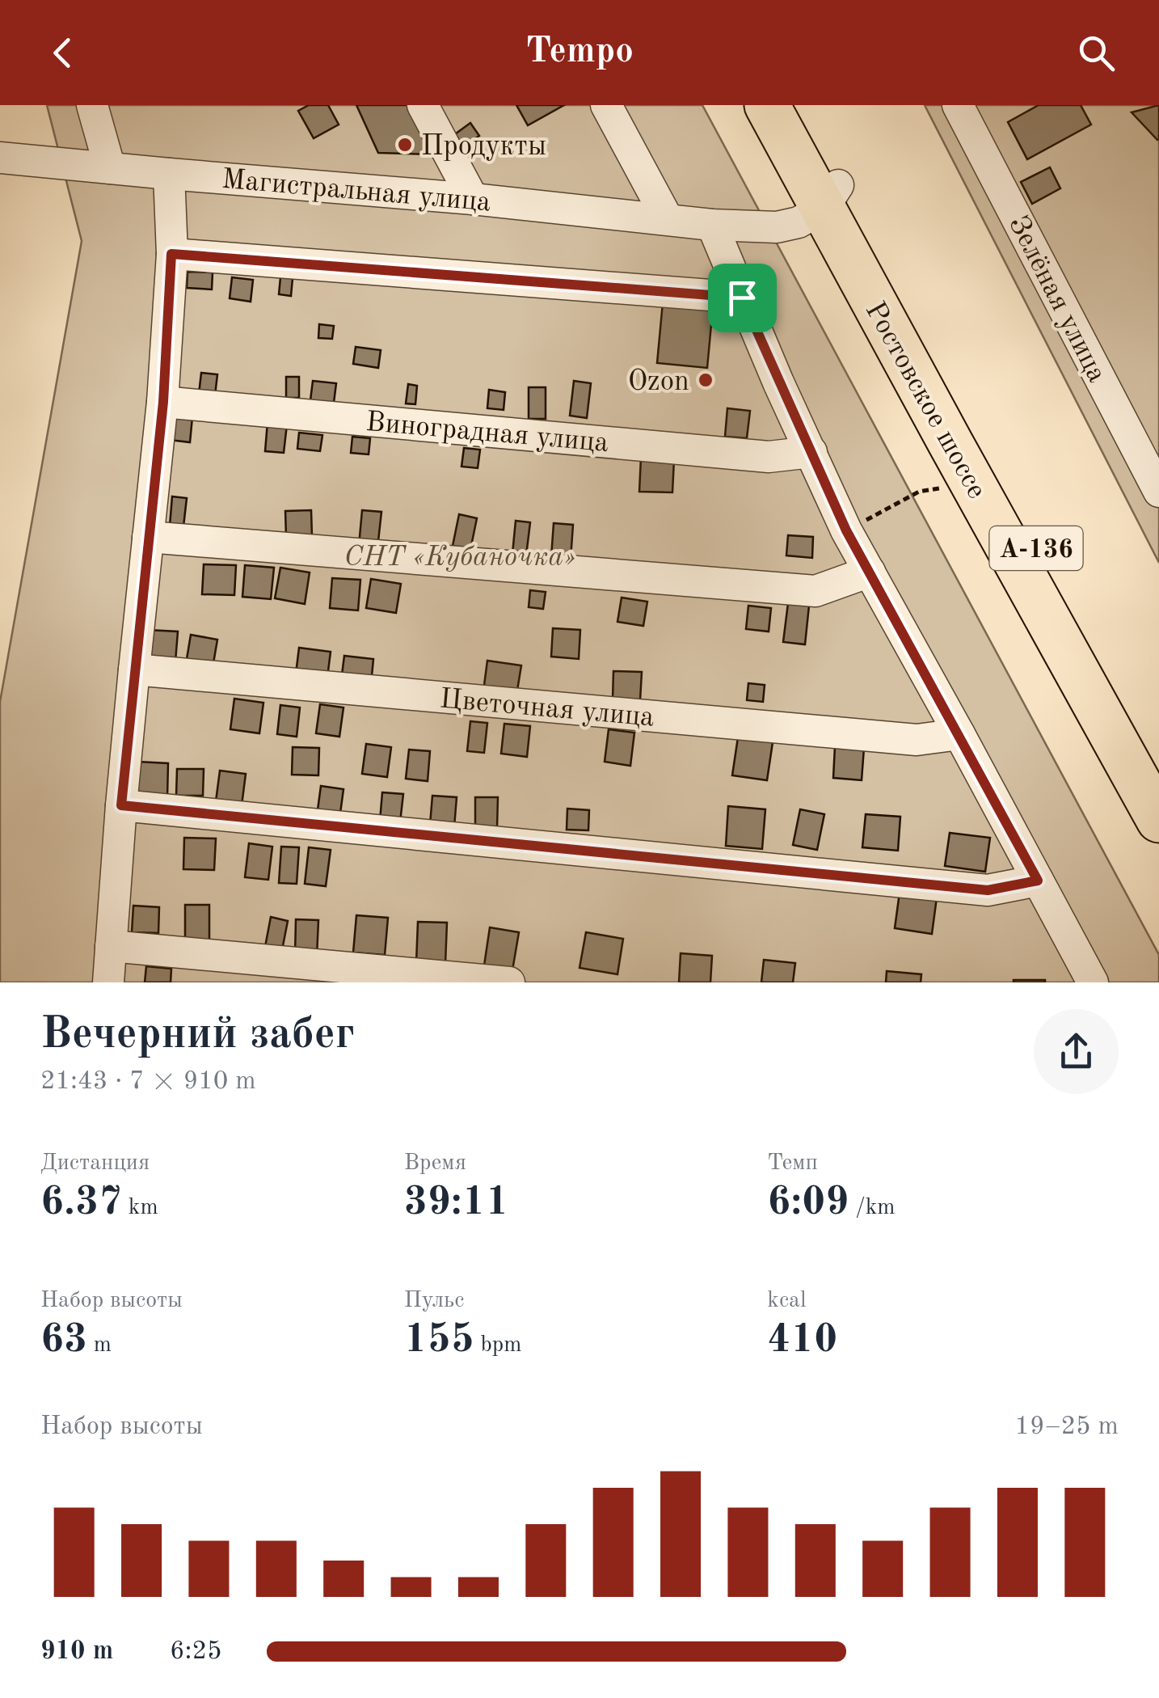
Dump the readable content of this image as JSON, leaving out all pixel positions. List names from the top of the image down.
{
  "streets": {
    "highway": ["Ростовское шоссе", "А-136"],
    "street": [
      "Магистральная улица",
      "Зелёная улица",
      "Виноградная улица",
      "Цветочная улица"
    ]
  },
  "crossings": [
    ["Магистральная улица", "Ростовское шоссе"]
  ],
  "parks": ["СНТ «Кубаночка»"],
  "places": ["Продукты", "Ozon"],
  "page": {
    "header": "Tempo",
    "heading": ["Вечерний забег", "21:43 · 7 × 910 m"],
    "stats": [
      ["Дистанция", "6.37 km"],
      ["Время", "39:11"],
      ["Темп", "6:09 /km"],
      ["Набор высоты", "63 m"],
      ["Пульс", "155 bpm"],
      ["kcal", "410"]
    ],
    "chart": ["Набор высоты", "19–25 m"],
    "list": [
      {
        "name": "910 m",
        "note": "6:25"
      }
    ]
  }
}
